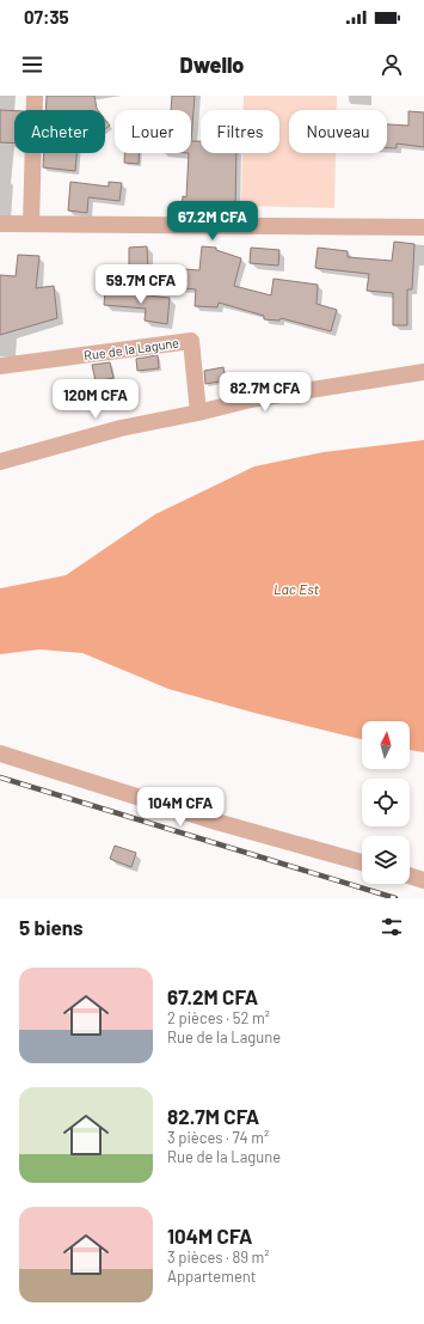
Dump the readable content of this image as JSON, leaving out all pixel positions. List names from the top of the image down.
{
  "streets": {
    "street": ["Rue de la Lagune"]
  },
  "water": ["Lac Est"],
  "north": "top",
  "page": {
    "status": "07:35",
    "header": "Dwello",
    "chip": [
      "Acheter",
      "Louer",
      "Filtres",
      "Nouveau"
    ],
    "price": [
      "67.2M CFA",
      "59.7M CFA",
      "82.7M CFA",
      "120M CFA",
      "104M CFA"
    ],
    "heading": "5 biens",
    "list": [
      {
        "name": "67.2M CFA",
        "note": "2 pièces · 52 m² · Rue de la Lagune"
      },
      {
        "name": "82.7M CFA",
        "note": "3 pièces · 74 m² · Rue de la Lagune"
      },
      {
        "name": "104M CFA",
        "note": "3 pièces · 89 m² · Appartement"
      }
    ]
  }
}
